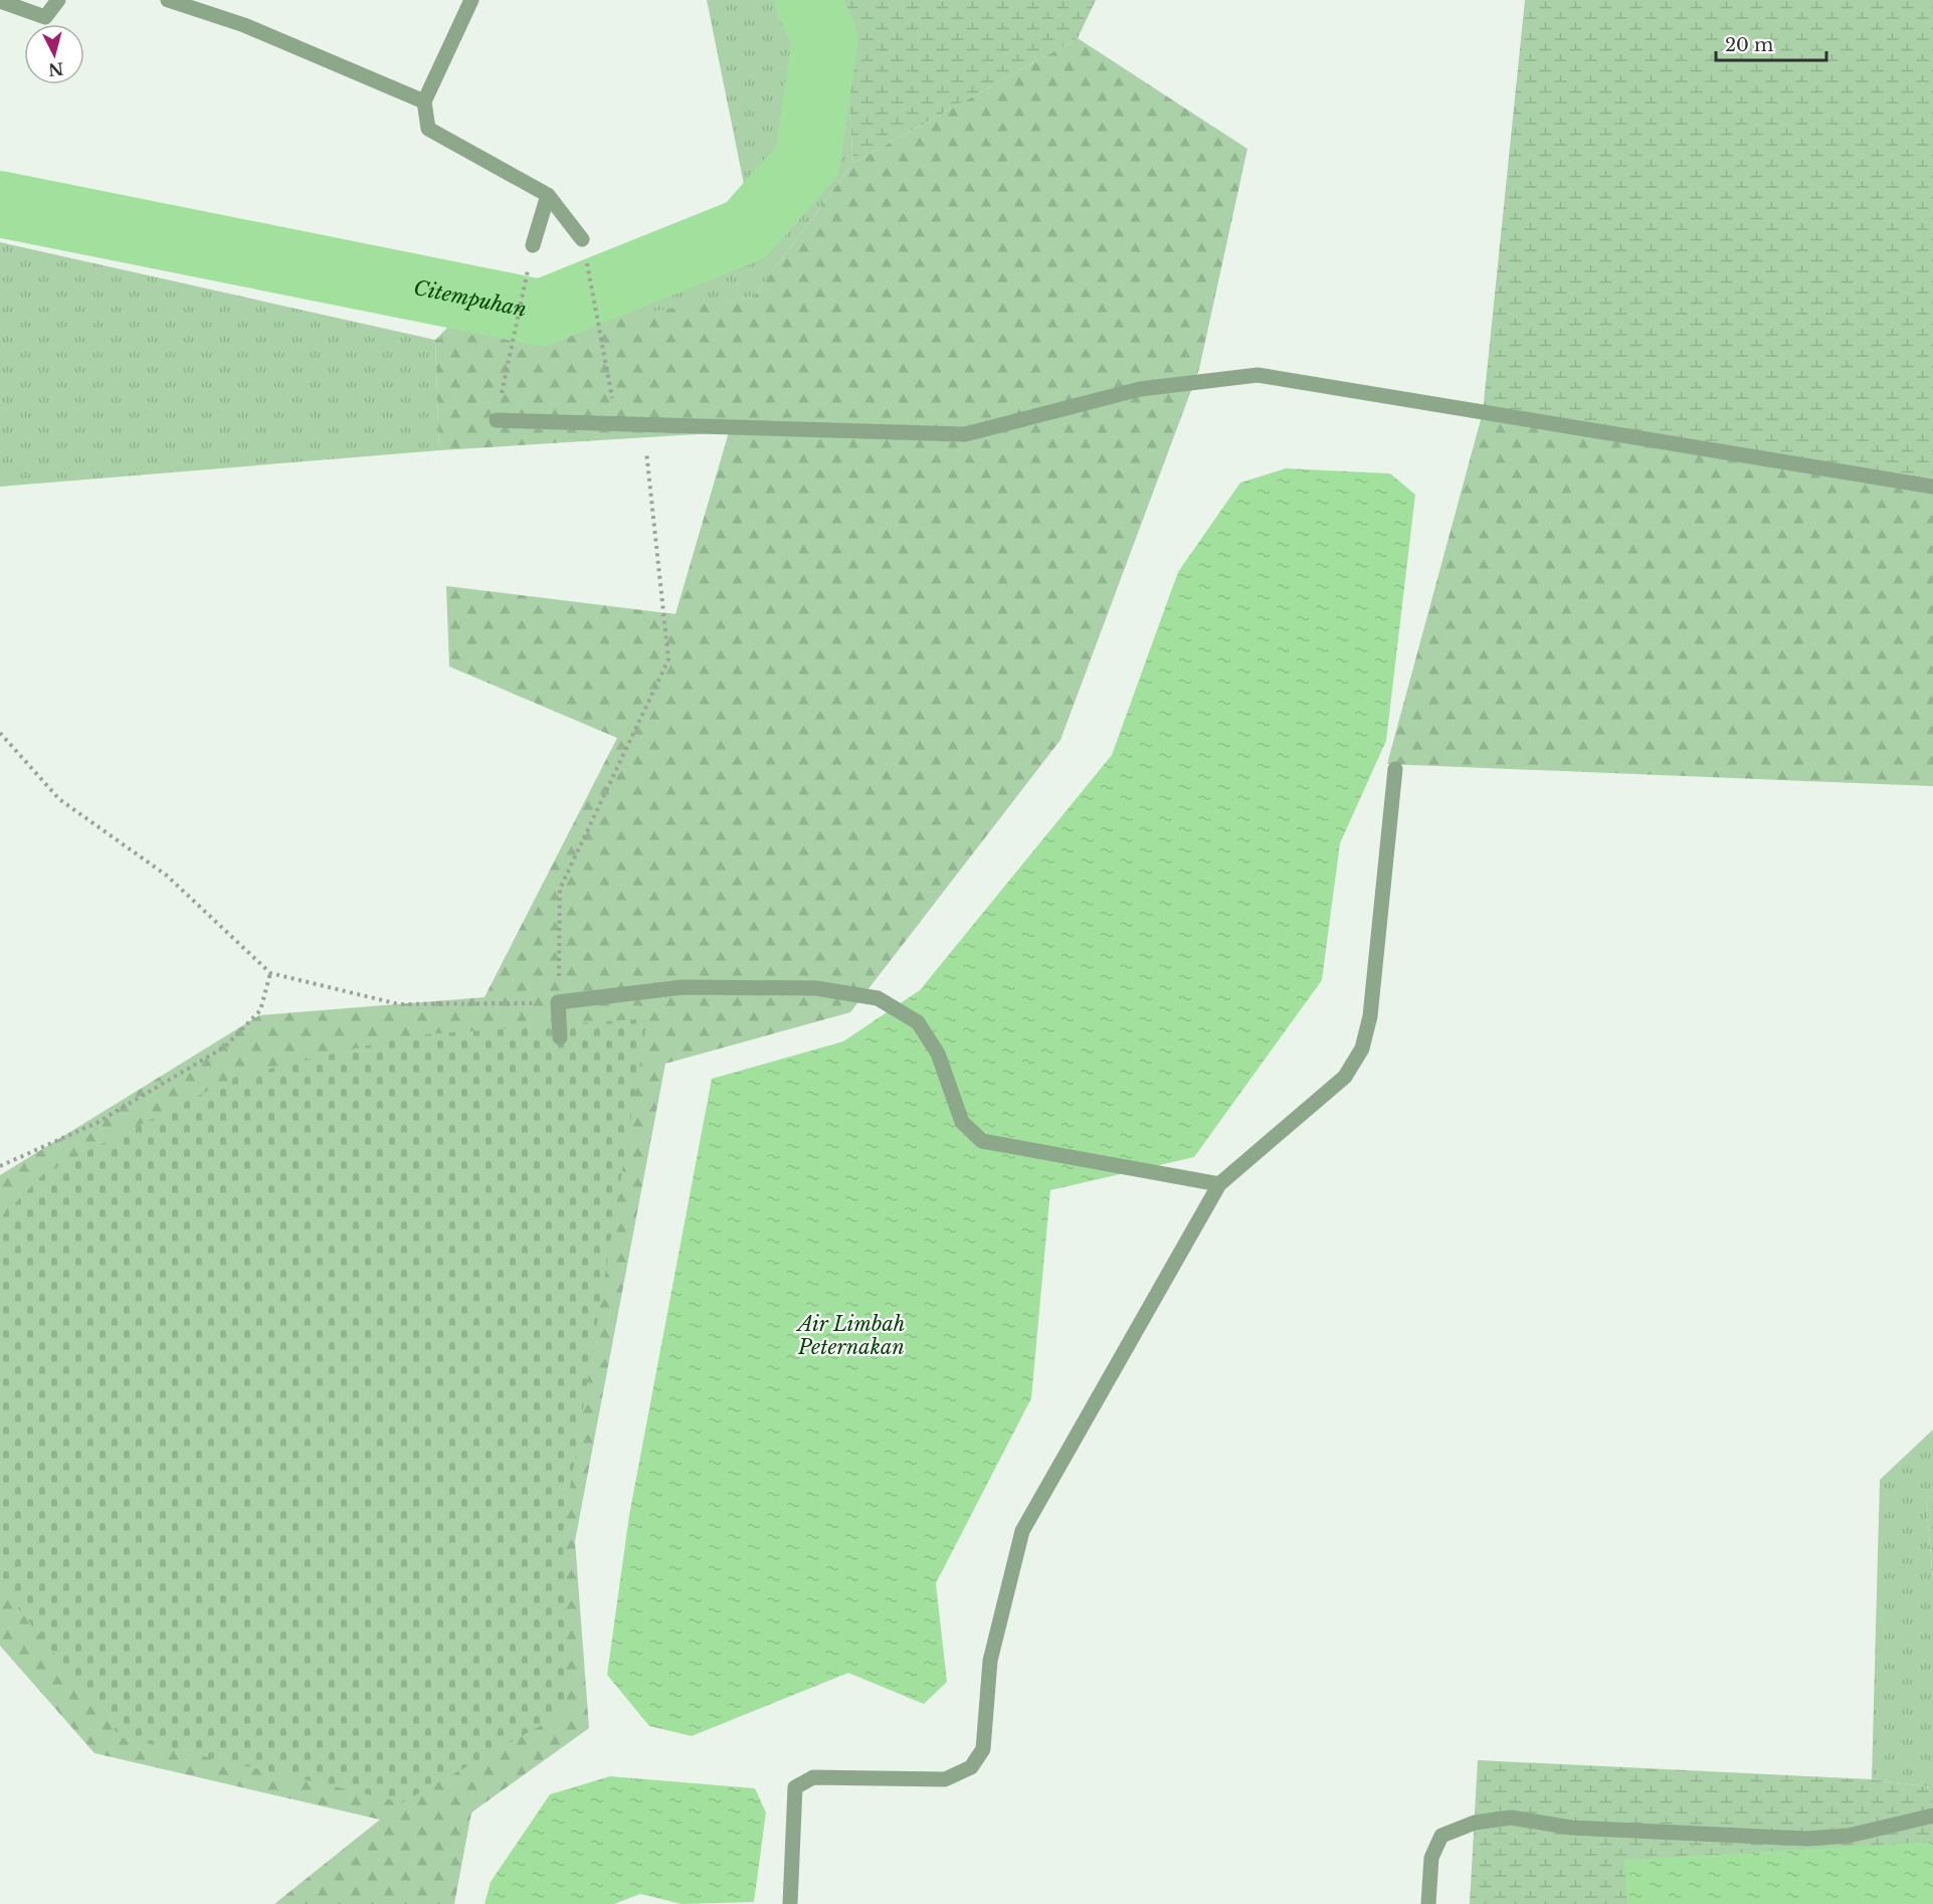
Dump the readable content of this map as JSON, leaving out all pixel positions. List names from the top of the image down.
{
  "water": ["Citempuhan", "Air Limbah Peternakan"],
  "scale_bar": "20 m",
  "north": "bottom"
}
